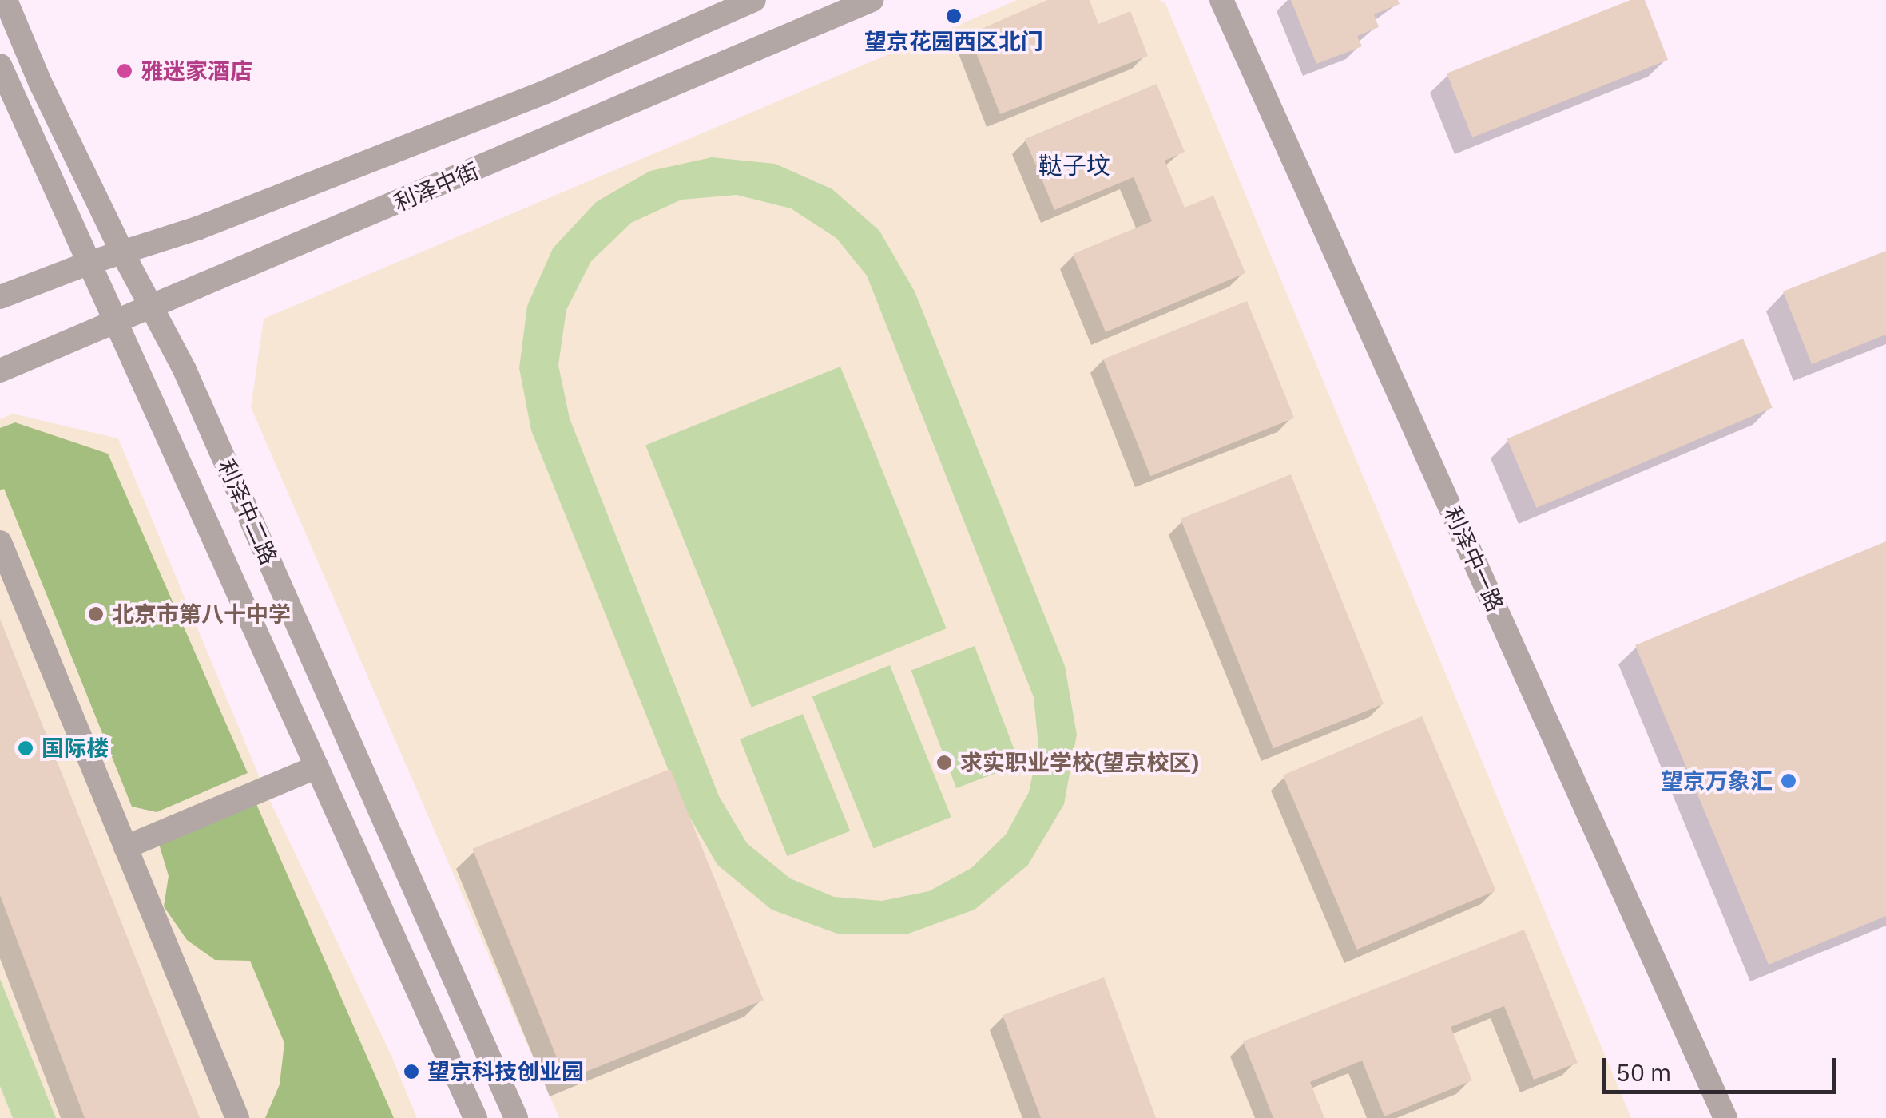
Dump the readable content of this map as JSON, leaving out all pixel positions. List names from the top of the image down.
{
  "streets": {
    "street": ["利泽中街", "利泽中二路", "利泽中一路"]
  },
  "crossings": [
    ["利泽中街", "利泽中二路"]
  ],
  "districts": ["鞑子坟"],
  "places": [
    "望京花园西区北门",
    "雅迷家酒店",
    "北京市第八十中学",
    "国际楼",
    "求实职业学校(望京校区)",
    "望京万象汇",
    "望京科技创业园"
  ],
  "scale_bar": "50 m"
}
